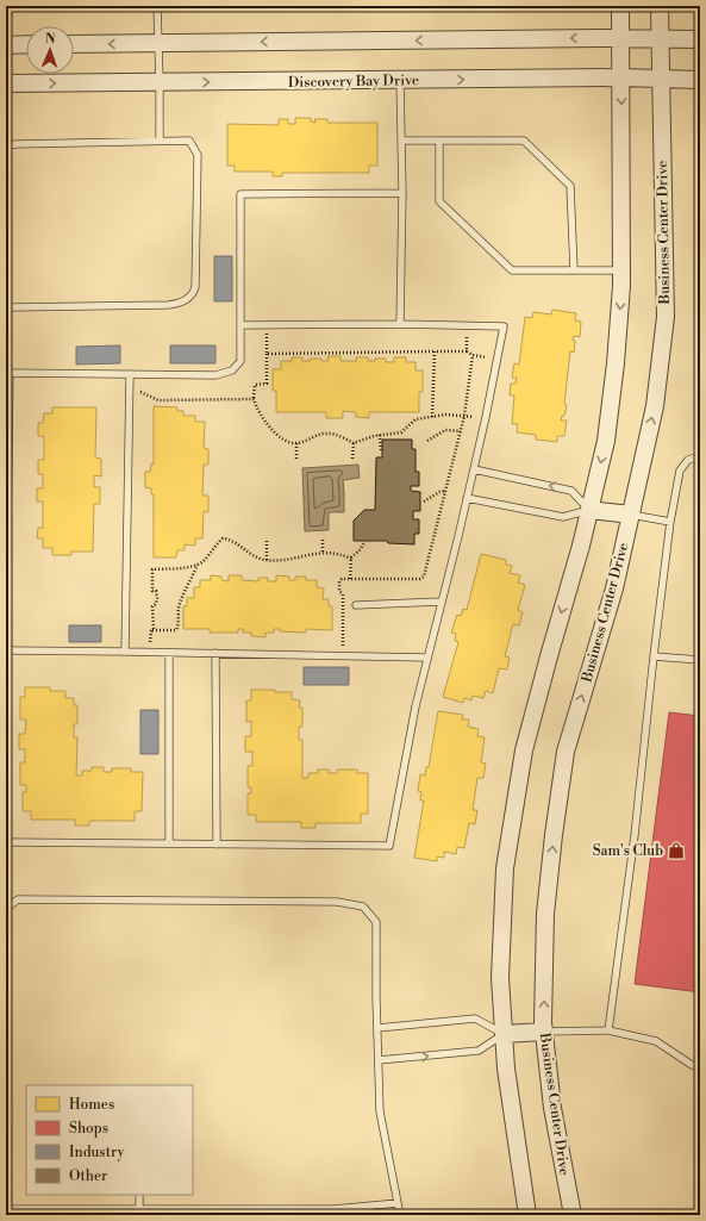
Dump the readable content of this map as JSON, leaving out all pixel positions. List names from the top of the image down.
{
  "streets": {
    "street": ["Discovery Bay Drive", "Business Center Drive"]
  },
  "crossings": [
    ["Discovery Bay Drive", "Business Center Drive"]
  ],
  "places": {
    "shop": ["Sam's Club"]
  },
  "legend": [
    "Homes",
    "Shops",
    "Industry",
    "Other"
  ],
  "north": "top"
}
